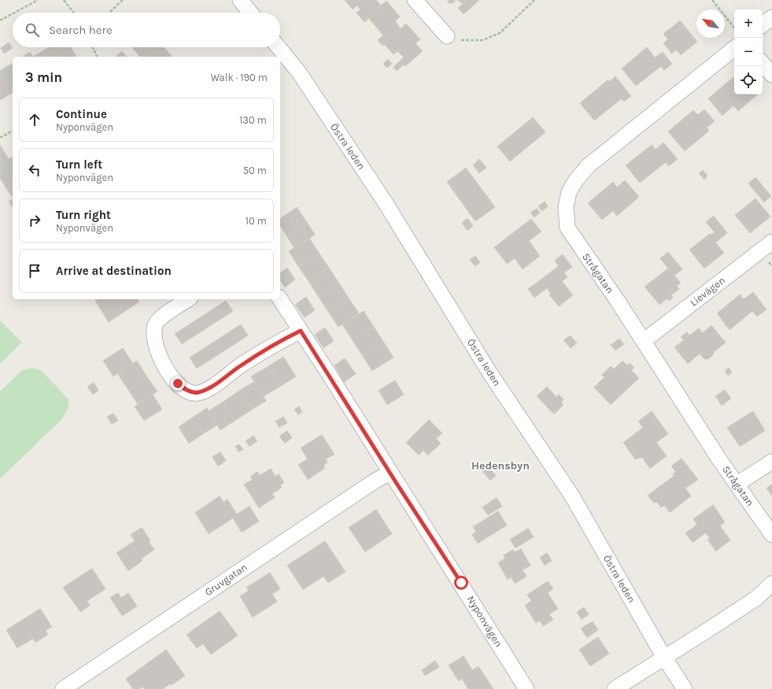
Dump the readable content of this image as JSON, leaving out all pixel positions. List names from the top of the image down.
{
  "streets": {
    "street": [
      "Östra leden",
      "Strågatan",
      "Lievägen",
      "Gruvgatan",
      "Nyponvägen"
    ]
  },
  "crossings": [
    ["Strågatan", "Lievägen"],
    ["Gruvgatan", "Nyponvägen"]
  ],
  "districts": ["Hedensbyn"],
  "north": "top left",
  "page": {
    "map_buttons": ["+", "−"],
    "search": "Search here",
    "heading": ["3 min", "Walk · 190 m"],
    "list": [
      ["Continue", "Nyponvägen", "130 m"],
      ["Turn left", "Nyponvägen", "50 m"],
      ["Turn right", "Nyponvägen", "10 m"],
      "Arrive at destination"
    ]
  }
}
